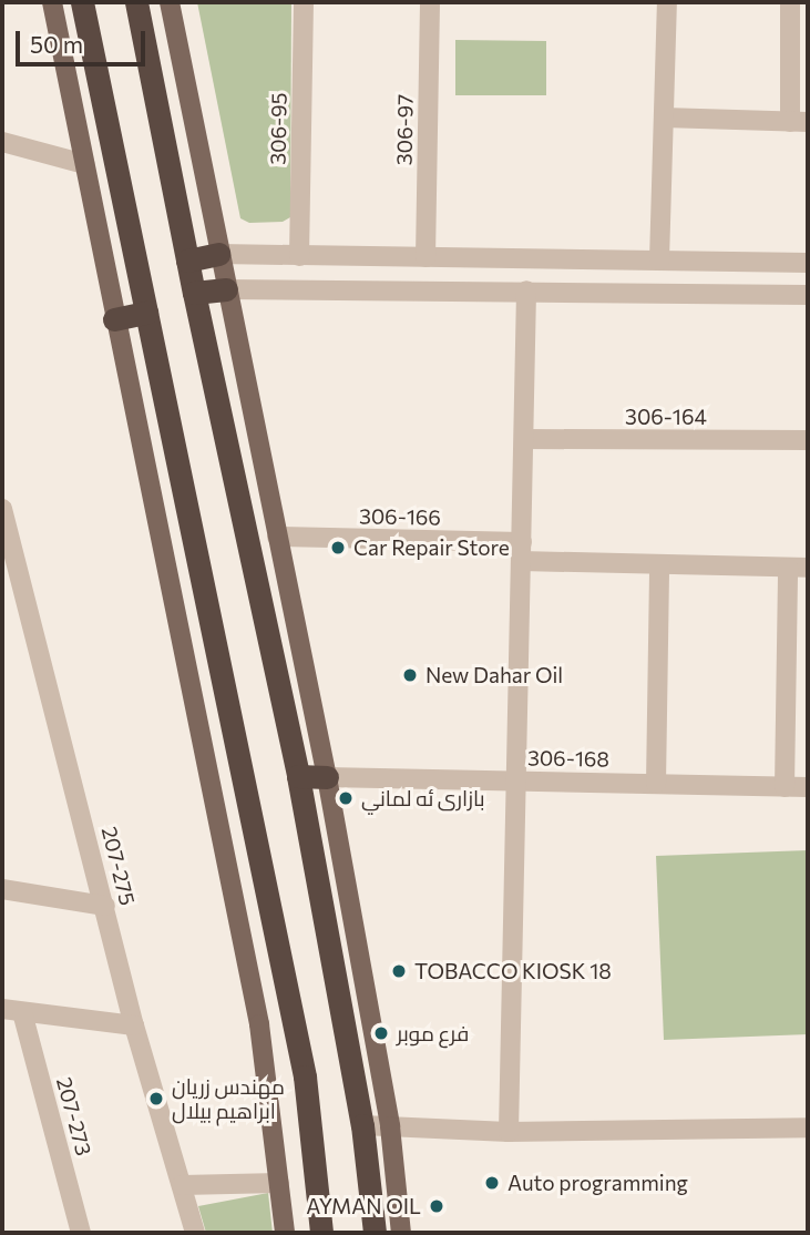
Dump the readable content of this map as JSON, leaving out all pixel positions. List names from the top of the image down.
{
  "streets": {
    "street": [
      "306-95",
      "306-97",
      "306-164",
      "306-166",
      "306-168",
      "207-275",
      "207-273"
    ]
  },
  "places": [
    "Car Repair Store",
    "New Dahar Oil",
    "بازارى ئه لماني",
    "TOBACCO KIOSK 18",
    "فرع موبر",
    "مهندس زريان ابراهيم بيلال",
    "Auto programming",
    "AYMAN OIL"
  ],
  "scale_bar": "50 m"
}
